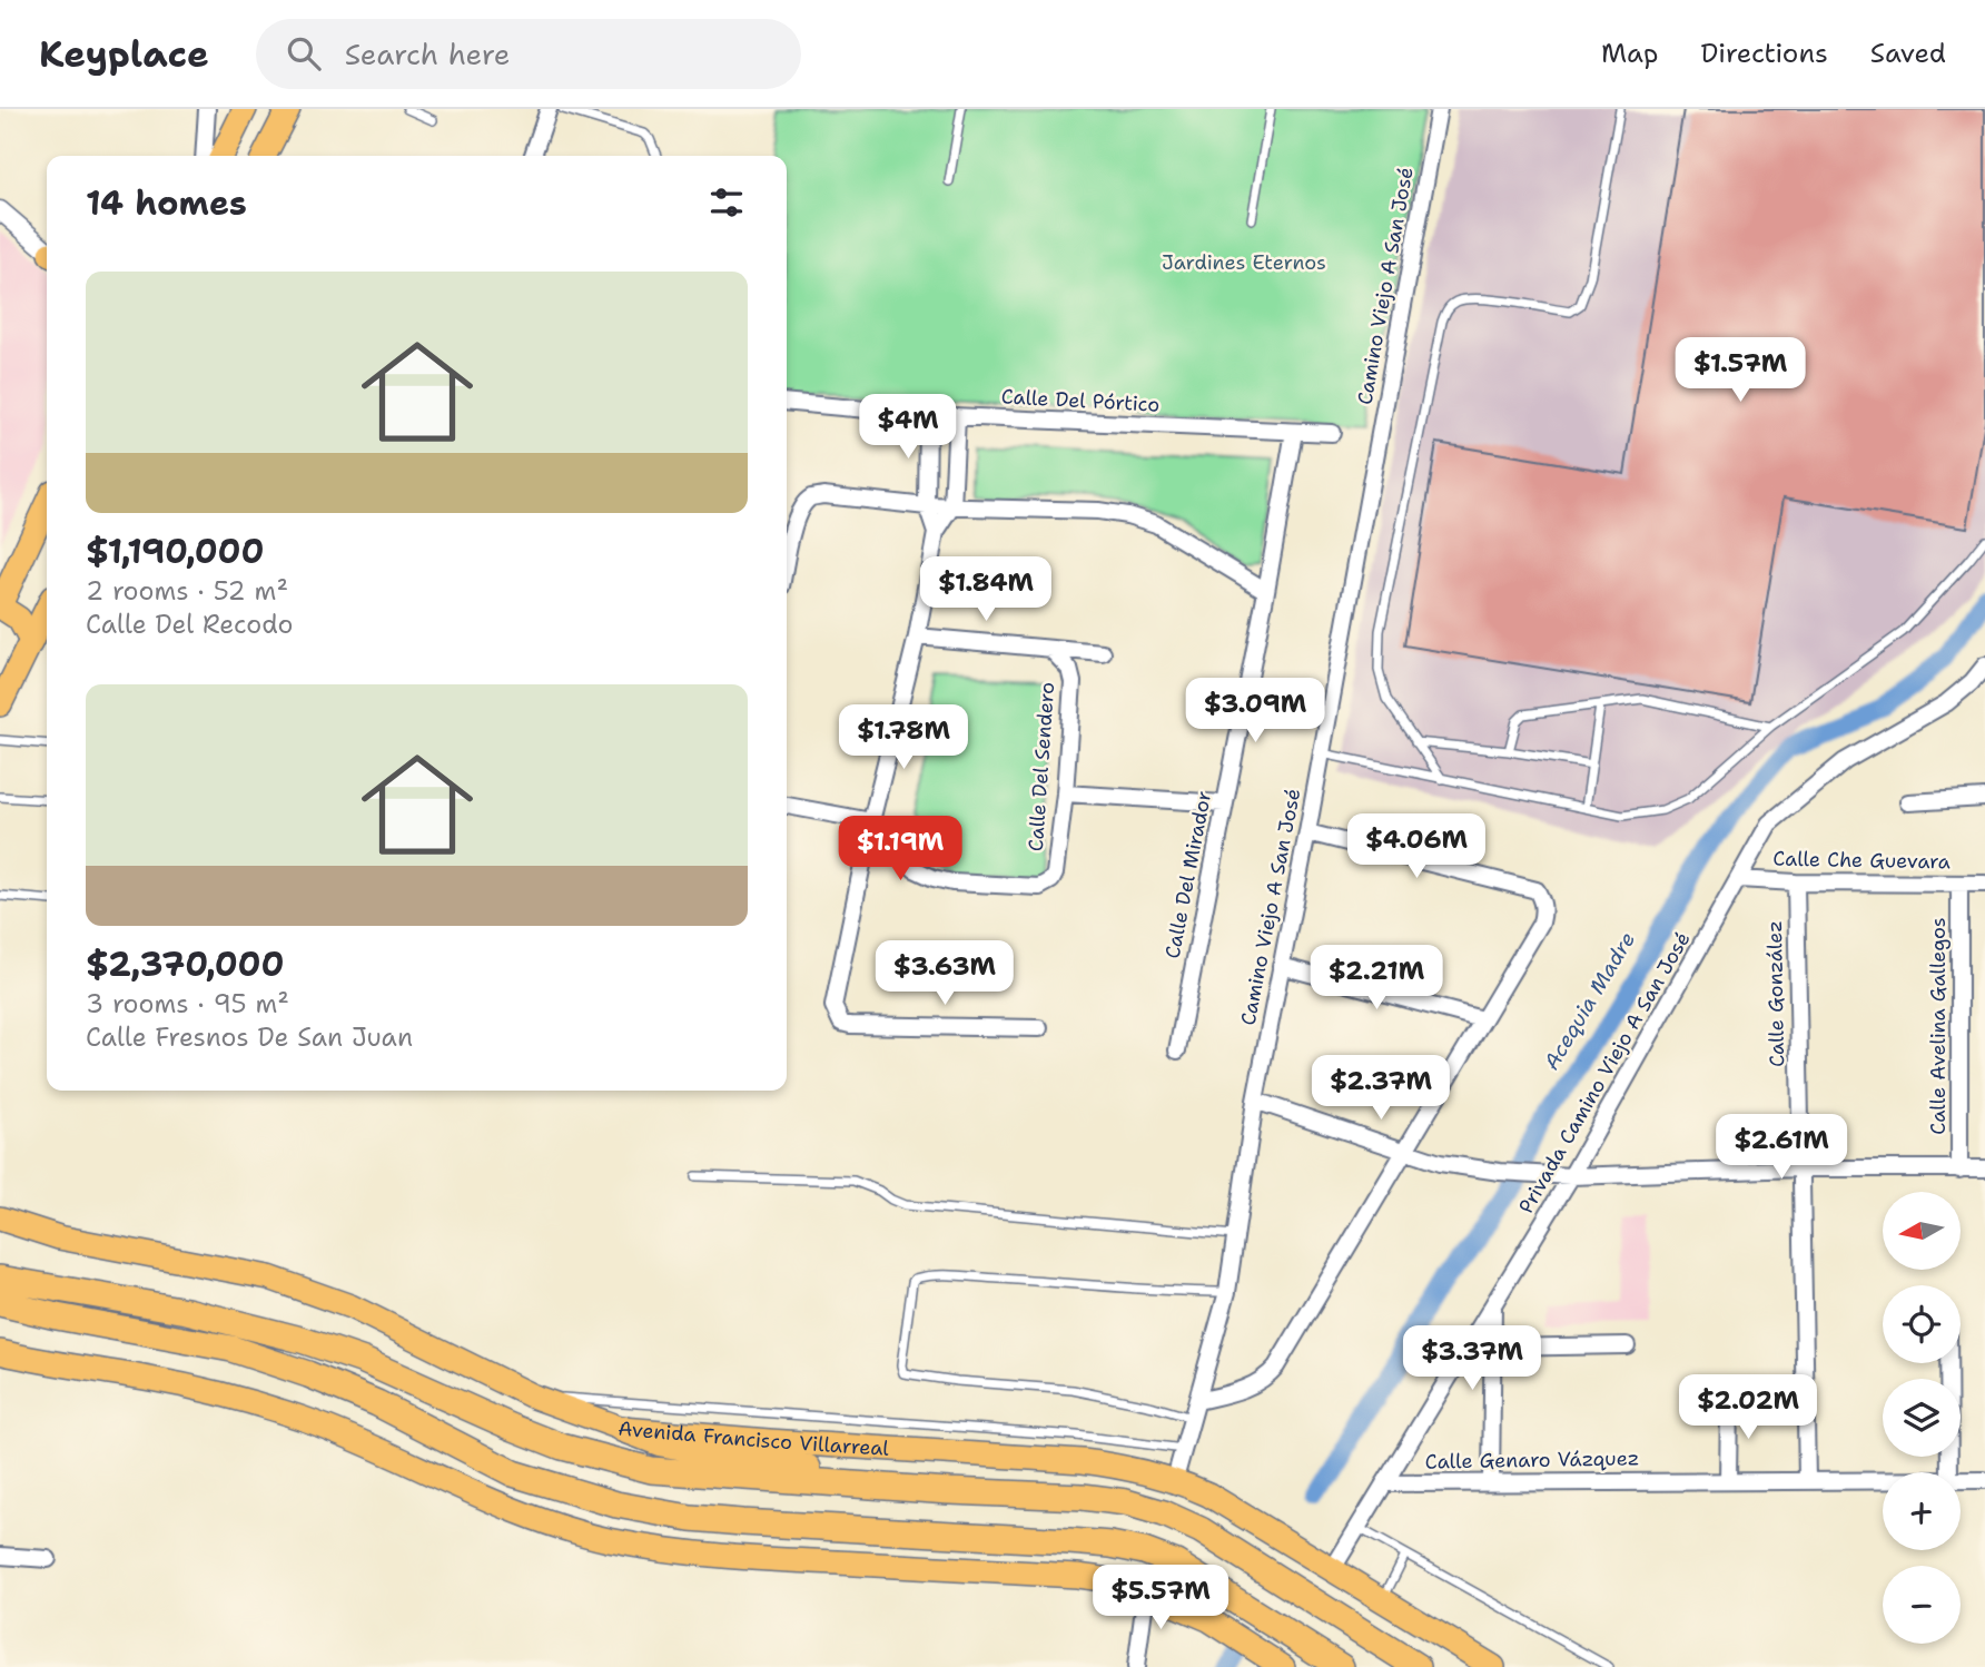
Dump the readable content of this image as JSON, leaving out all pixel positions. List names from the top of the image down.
{
  "streets": {
    "highway": ["Avenida Francisco Villarreal"],
    "street": [
      "Camino Viejo A San José",
      "Calle Del Pórtico",
      "Calle Del Sendero",
      "Calle Che Guevara",
      "Calle Del Mirador",
      "Calle González",
      "Calle Avelina Gallegos",
      "Privada Camino Viejo A San José",
      "Calle Genaro Vázquez"
    ]
  },
  "crossings": [
    ["Camino Viejo A San José", "Avenida Francisco Villarreal"],
    ["Calle Del Pórtico", "Calle Del Mirador"],
    ["Calle Che Guevara", "Calle González"],
    ["Calle Che Guevara", "Calle Avelina Gallegos"],
    ["Calle Che Guevara", "Privada Camino Viejo A San José"],
    ["Calle González", "Calle Genaro Vázquez"],
    ["Privada Camino Viejo A San José", "Avenida Francisco Villarreal"],
    ["Privada Camino Viejo A San José", "Calle Genaro Vázquez"]
  ],
  "water": ["Acequia Madre"],
  "parks": ["Jardines Eternos"],
  "north": "left",
  "page": {
    "header": "Keyplace",
    "search": "Search here",
    "nav": ["Map", "Directions", "Saved"],
    "heading": "14 homes",
    "list": [
      {
        "name": "$1,190,000",
        "note": "2 rooms · 52 m² · Calle Del Recodo"
      },
      {
        "name": "$2,370,000",
        "note": "3 rooms · 95 m² · Calle Fresnos De San Juan"
      }
    ],
    "price": [
      "$1.57M",
      "$4M",
      "$1.84M",
      "$3.09M",
      "$1.78M",
      "$4.06M",
      "$1.19M",
      "$3.63M",
      "$2.21M",
      "$2.37M",
      "$2.61M",
      "$3.37M",
      "$2.02M",
      "$5.57M"
    ],
    "map_buttons": ["+", "−"]
  }
}
